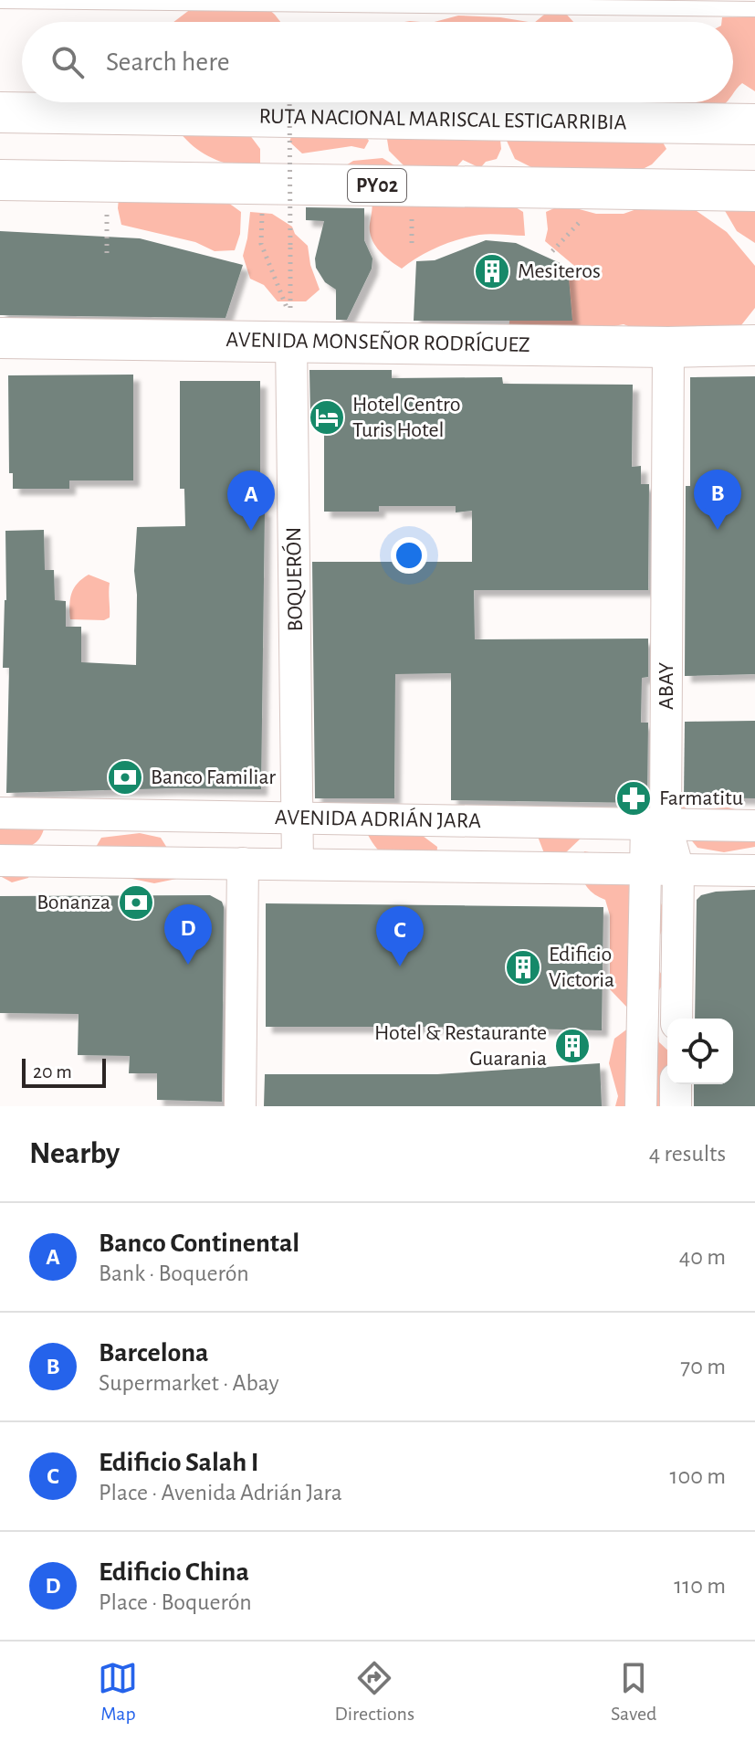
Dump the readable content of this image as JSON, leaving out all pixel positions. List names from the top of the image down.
{
  "streets": {
    "main road": ["RUTA NACIONAL MARISCAL ESTIGARRIBIA", "PY02", "AVENIDA MONSEÑOR RODRÍGUEZ"],
    "street": ["BOQUERÓN", "ABAY", "AVENIDA ADRIÁN JARA"]
  },
  "crossings": [
    ["AVENIDA MONSEÑOR RODRÍGUEZ", "BOQUERÓN"],
    ["AVENIDA MONSEÑOR RODRÍGUEZ", "ABAY"],
    ["BOQUERÓN", "AVENIDA ADRIÁN JARA"],
    ["ABAY", "AVENIDA ADRIÁN JARA"]
  ],
  "places": {
    "building": ["Mesiteros", "Edificio Victoria", "Hotel & Restaurante Guarania"],
    "hotel": ["Hotel Centro Turis Hotel"],
    "bank": ["Banco Familiar", "Bonanza"],
    "pharmacy": ["Farmatitu"]
  },
  "scale_bar": "20 m",
  "page": {
    "search": "Search here",
    "pins": [
      "B",
      "A",
      "D",
      "C"
    ],
    "scale": "20 m",
    "heading": ["Nearby", "4 results"],
    "list": [
      {
        "mark": "A",
        "name": "Banco Continental",
        "note": "Bank · Boquerón",
        "value": "40 m"
      },
      {
        "mark": "B",
        "name": "Barcelona",
        "note": "Supermarket · Abay",
        "value": "70 m"
      },
      {
        "mark": "C",
        "name": "Edificio Salah I",
        "note": "Place · Avenida Adrián Jara",
        "value": "100 m"
      },
      {
        "mark": "D",
        "name": "Edificio China",
        "note": "Place · Boquerón",
        "value": "110 m"
      }
    ],
    "nav": ["Map", "Directions", "Saved"]
  }
}
